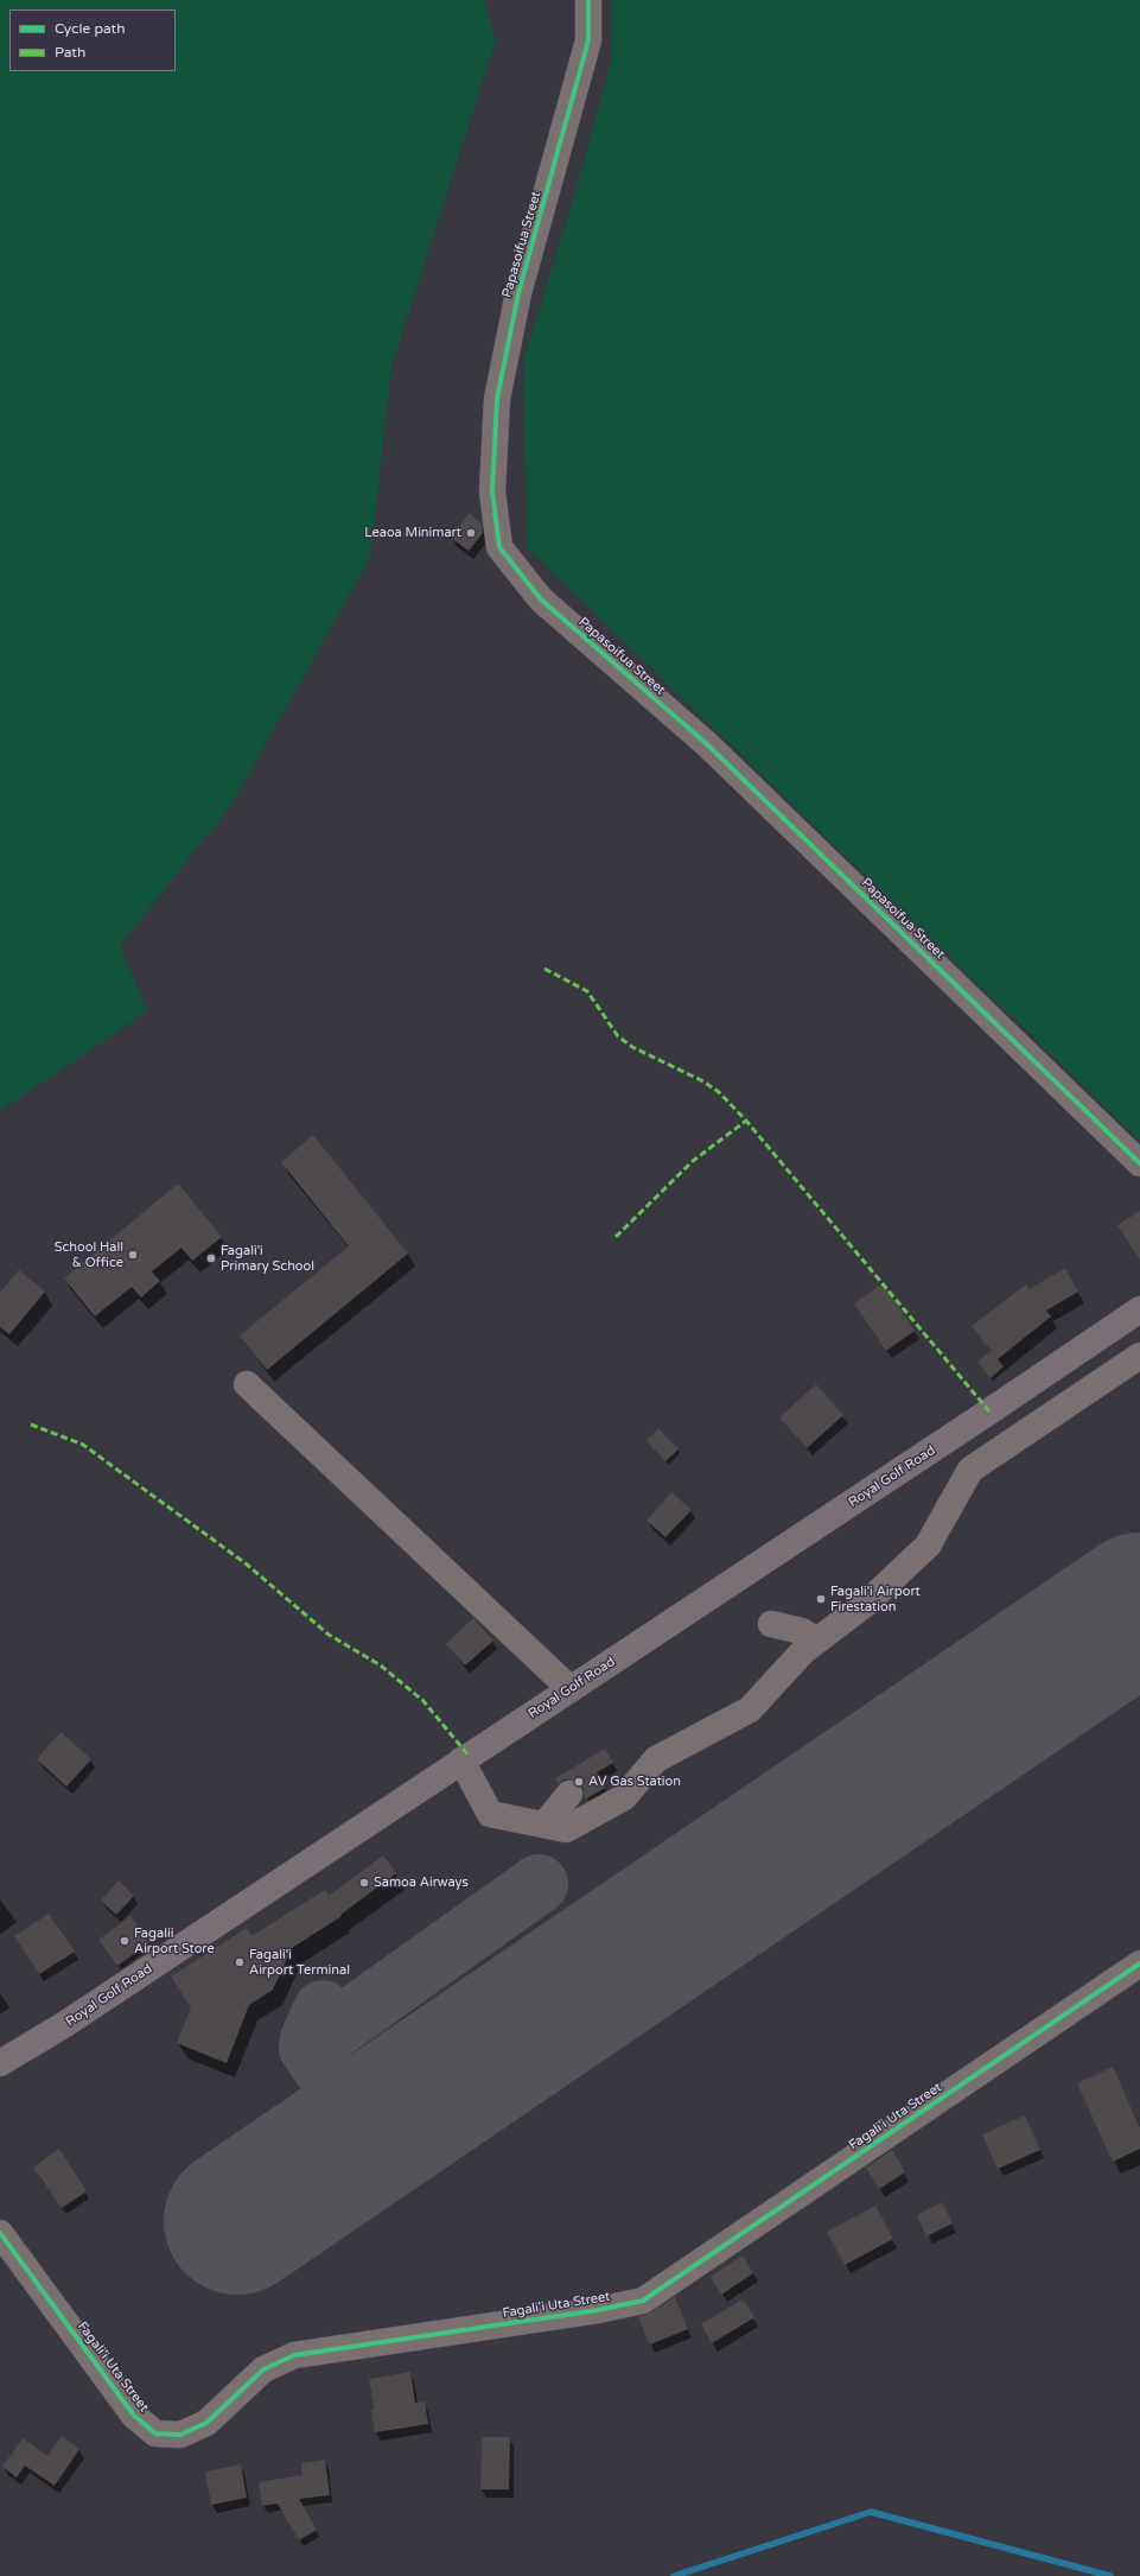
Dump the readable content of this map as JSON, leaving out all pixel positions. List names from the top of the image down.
{
  "streets": {
    "main road": ["Royal Golf Road"],
    "street": ["Papasoifua Street", "Fagali'i Uta Street"]
  },
  "places": [
    "Leaoa Minimart",
    "School Hall & Office",
    "Fagali'i Primary School",
    "Fagali'i Airport Firestation",
    "AV Gas Station",
    "Samoa Airways",
    "Fagalii Airport Store",
    "Fagali'i Airport Terminal"
  ],
  "legend": ["Cycle path", "Path"]
}
